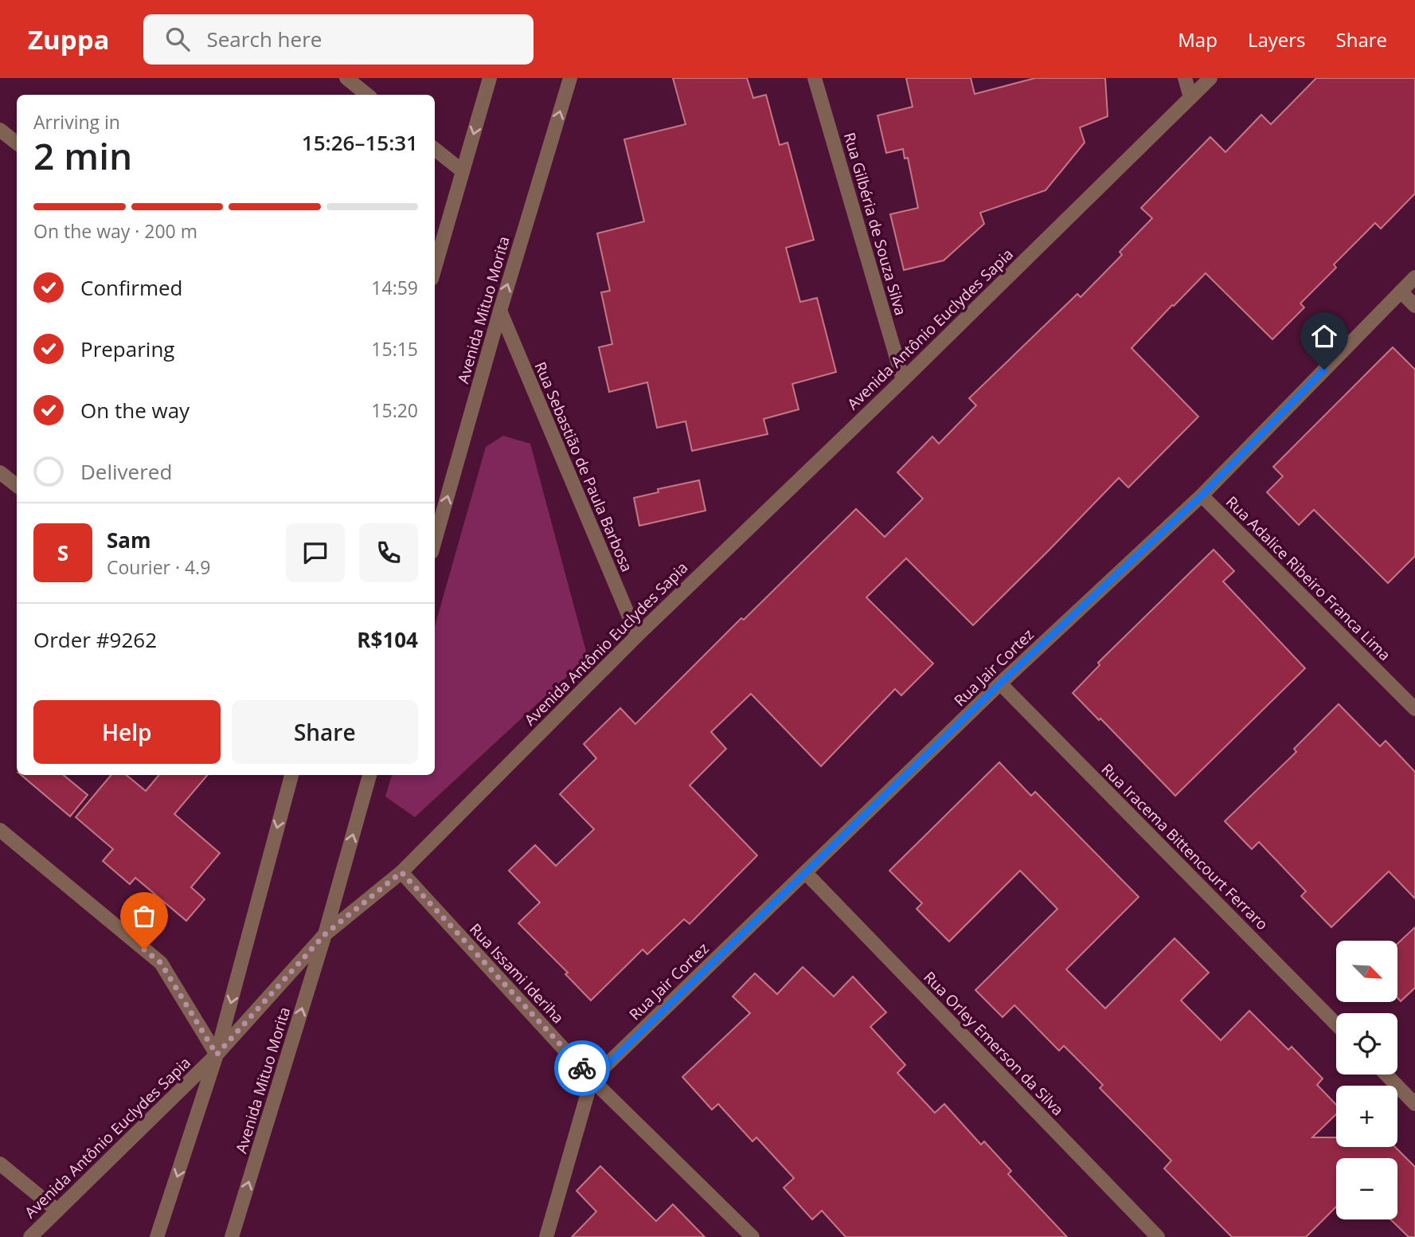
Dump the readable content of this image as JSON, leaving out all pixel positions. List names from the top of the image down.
{
  "streets": {
    "street": [
      "Rua Gilbéria de Souza Silva",
      "Avenida Mituo Morita",
      "Avenida Antônio Euclydes Sapia",
      "Rua Sebastião de Paula Barbosa",
      "Rua Adalice Ribeiro Franca Lima",
      "Rua Jair Cortez",
      "Rua Iracema Bittencourt Ferraro",
      "Rua Issami Ideriha",
      "Rua Orley Emerson da Silva"
    ]
  },
  "crossings": [
    ["Rua Gilbéria de Souza Silva", "Avenida Antônio Euclydes Sapia"],
    ["Avenida Mituo Morita", "Avenida Antônio Euclydes Sapia"],
    ["Avenida Mituo Morita", "Rua Sebastião de Paula Barbosa"],
    ["Avenida Antônio Euclydes Sapia", "Rua Sebastião de Paula Barbosa"],
    ["Avenida Antônio Euclydes Sapia", "Rua Issami Ideriha"],
    ["Rua Adalice Ribeiro Franca Lima", "Rua Jair Cortez"],
    ["Rua Jair Cortez", "Rua Iracema Bittencourt Ferraro"],
    ["Rua Jair Cortez", "Rua Issami Ideriha"],
    ["Rua Jair Cortez", "Rua Orley Emerson da Silva"]
  ],
  "north": "bottom right",
  "page": {
    "header": "Zuppa",
    "search": "Search here",
    "nav": ["Map", "Layers", "Share"],
    "heading": ["2 min", "Arriving in", "15:26–15:31"],
    "panel": [
      "Sam",
      "Courier · 4.9",
      "Order #9262",
      "R$104"
    ],
    "bar": "On the way · 200 m",
    "list": [
      ["Confirmed", "14:59"],
      ["Preparing", "15:15"],
      ["On the way", "15:20"],
      "Delivered"
    ],
    "round": "S",
    "buttons": ["Help", "Share"],
    "map_buttons": ["+", "−"]
  }
}
